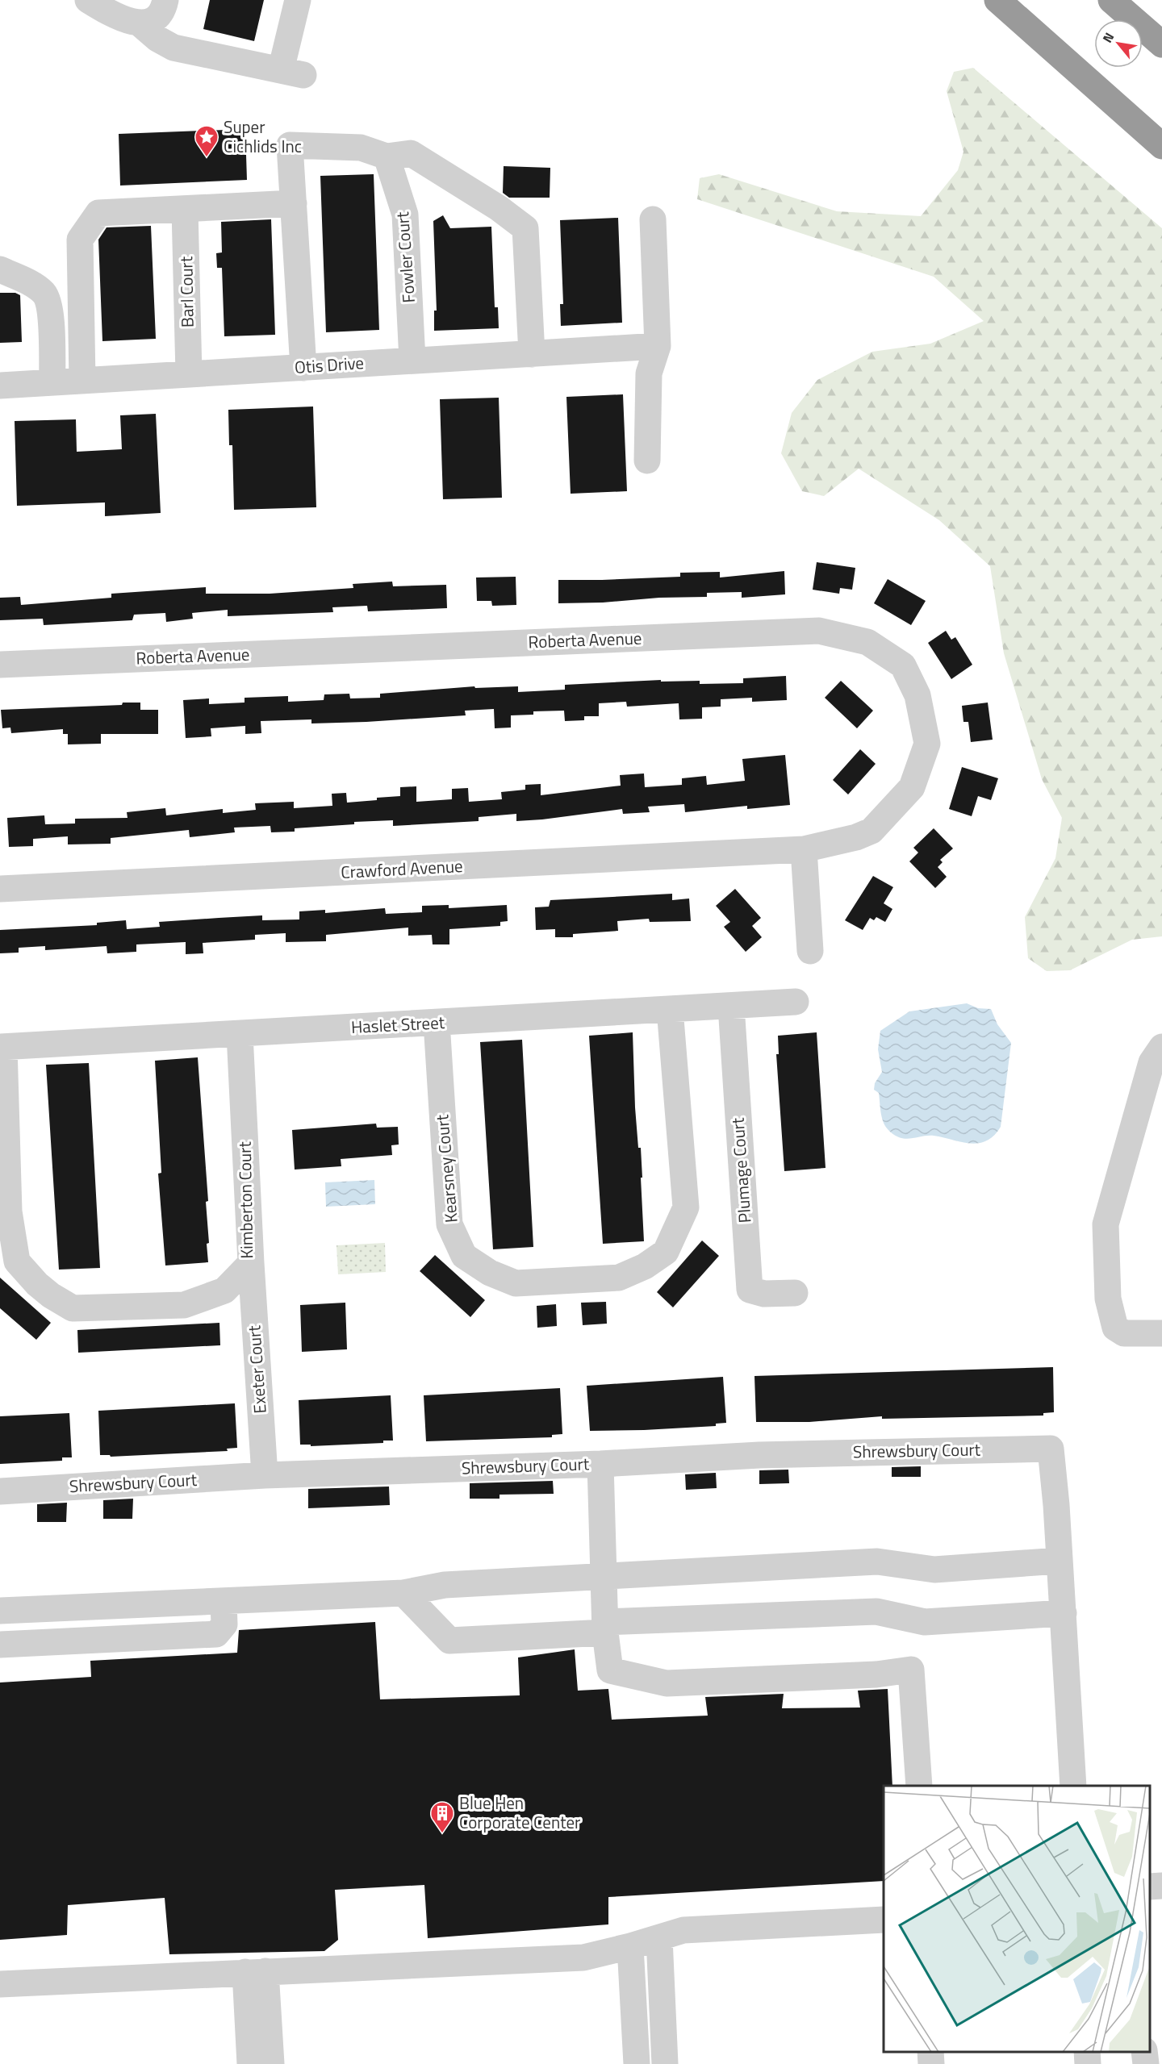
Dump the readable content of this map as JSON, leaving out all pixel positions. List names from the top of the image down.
{
  "streets": {
    "street": [
      "Fowler Court",
      "Barl Court",
      "Otis Drive",
      "Roberta Avenue",
      "Crawford Avenue",
      "Haslet Street",
      "Kearsney Court",
      "Plumage Court",
      "Kimberton Court",
      "Exeter Court",
      "Shrewsbury Court"
    ]
  },
  "crossings": [
    ["Fowler Court", "Otis Drive"],
    ["Barl Court", "Otis Drive"],
    ["Roberta Avenue", "Crawford Avenue"],
    ["Haslet Street", "Kearsney Court"],
    ["Haslet Street", "Plumage Court"],
    ["Haslet Street", "Kimberton Court"],
    ["Kimberton Court", "Exeter Court"],
    ["Exeter Court", "Shrewsbury Court"]
  ],
  "places": {
    "place": ["Super Cichlids Inc"],
    "building": ["Blue Hen Corporate Center"]
  },
  "north": "top left"
}
